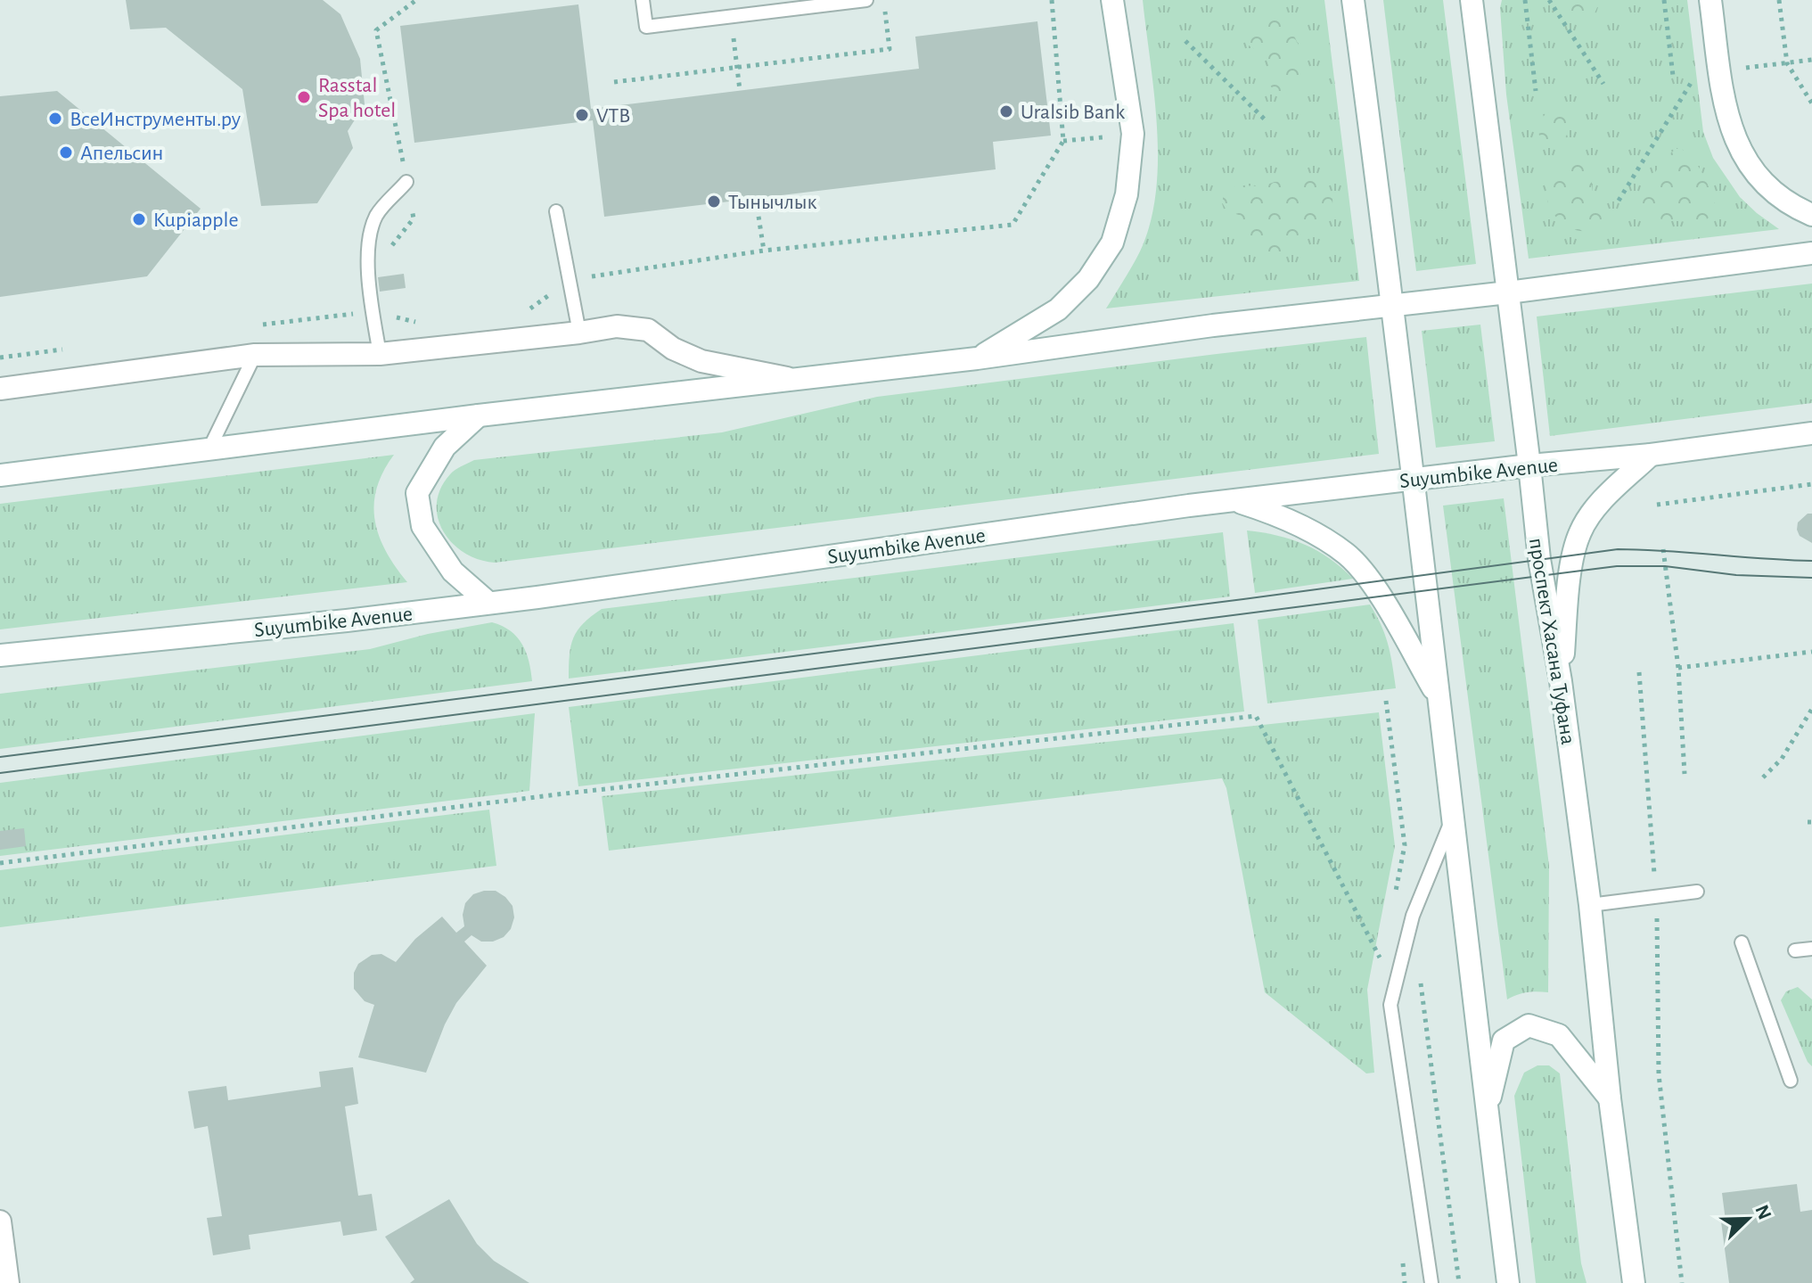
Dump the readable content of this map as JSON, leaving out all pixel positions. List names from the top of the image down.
{
  "streets": {
    "main road": ["Suyumbike Avenue", "проспект Хасана Туфана"]
  },
  "crossings": [
    ["Suyumbike Avenue", "проспект Хасана Туфана"]
  ],
  "places": [
    "Rasstal Spa hotel",
    "Uralsib Bank",
    "VTB",
    "ВсеИнструменты.ру",
    "Апельсин",
    "Тынычлык",
    "Kupiapple"
  ],
  "north": "top right"
}
